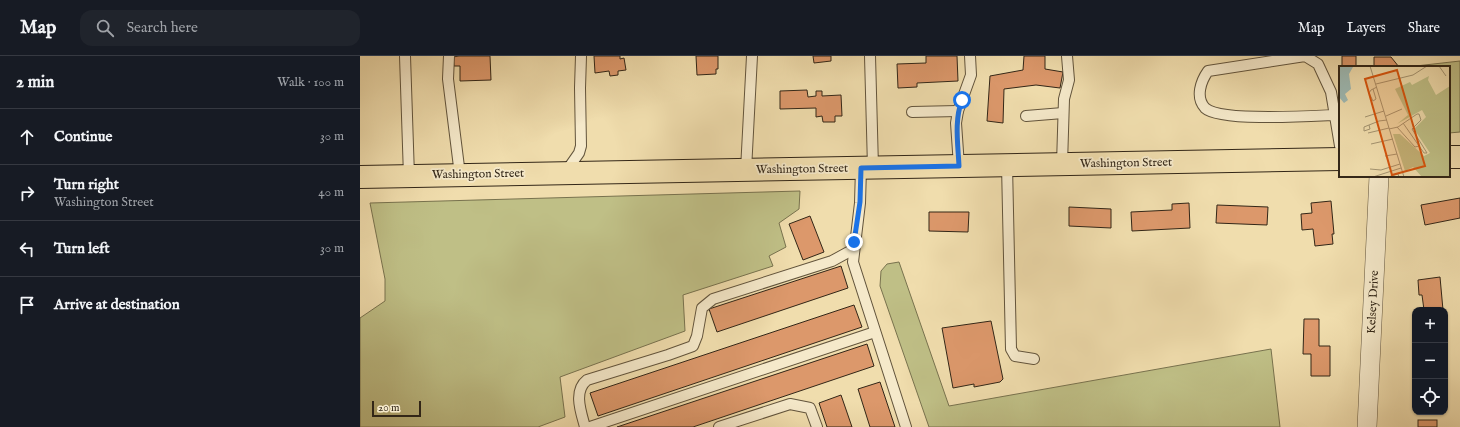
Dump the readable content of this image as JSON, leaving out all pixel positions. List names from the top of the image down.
{
  "streets": {
    "main road": ["Washington Street"],
    "street": ["Kelsey Drive"]
  },
  "scale_bar": "20 m",
  "page": {
    "header": "Map",
    "search": "Search here",
    "nav": ["Map", "Layers", "Share"],
    "heading": ["2 min", "Walk · 100 m"],
    "list": [
      ["Continue", "30 m"],
      ["Turn right", "Washington Street", "40 m"],
      ["Turn left", "30 m"],
      "Arrive at destination"
    ],
    "map_buttons": ["+", "−"],
    "scale": "20 m"
  }
}
